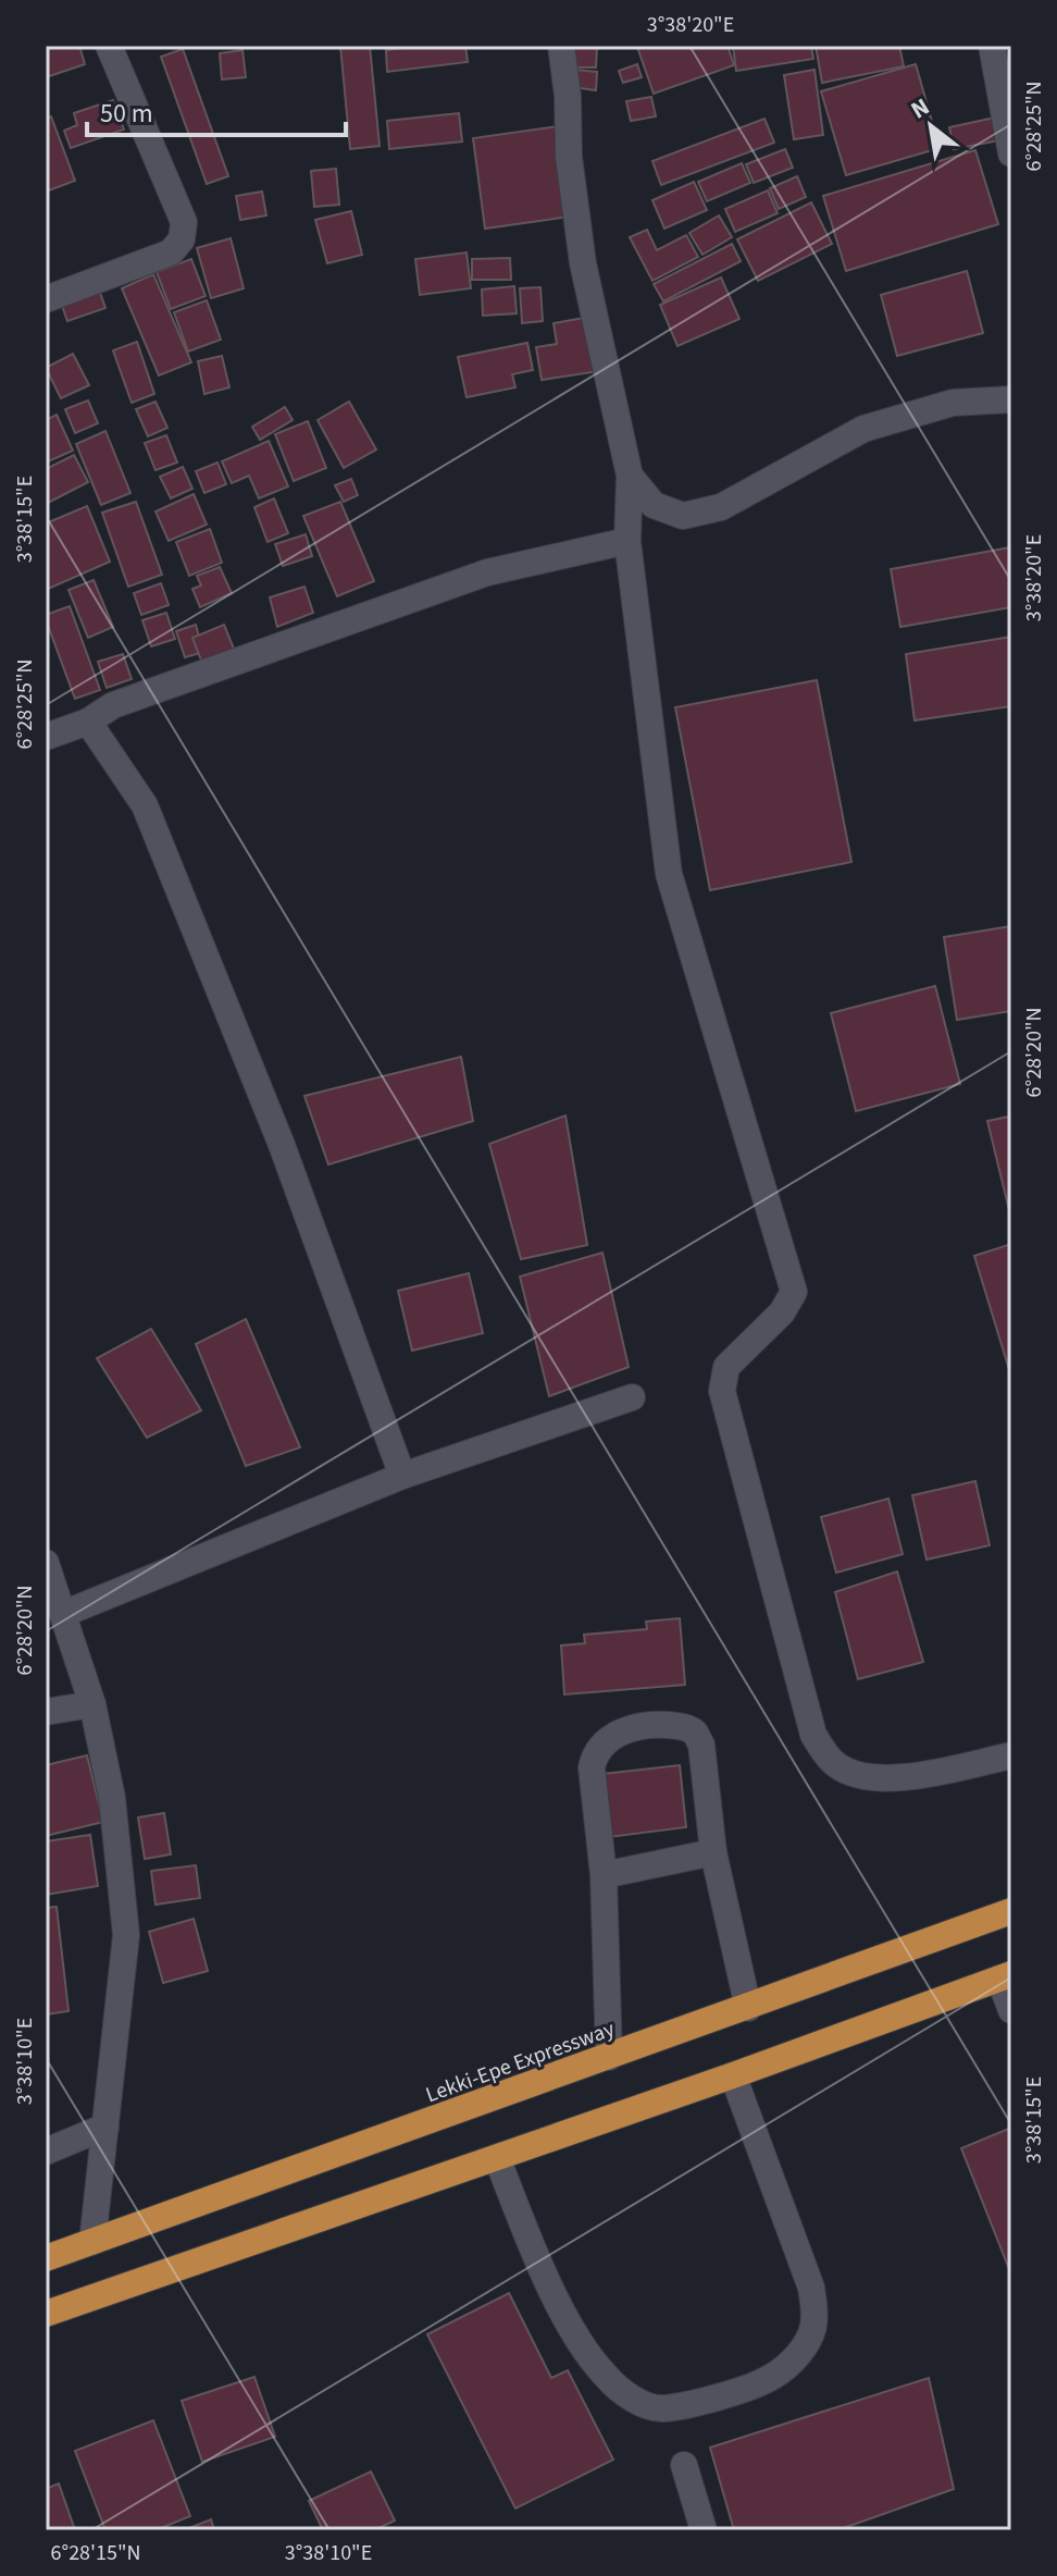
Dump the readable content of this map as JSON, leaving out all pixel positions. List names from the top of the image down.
{
  "streets": {
    "highway": ["Lekki-Epe Expressway"]
  },
  "scale_bar": "50 m",
  "north": "top left",
  "coordinates": [
    "3°38'20\"E",
    "6°28'25\"N",
    "3°38'15\"E",
    "6°28'20\"N",
    "3°38'10\"E",
    "6°28'15\"N"
  ]
}
